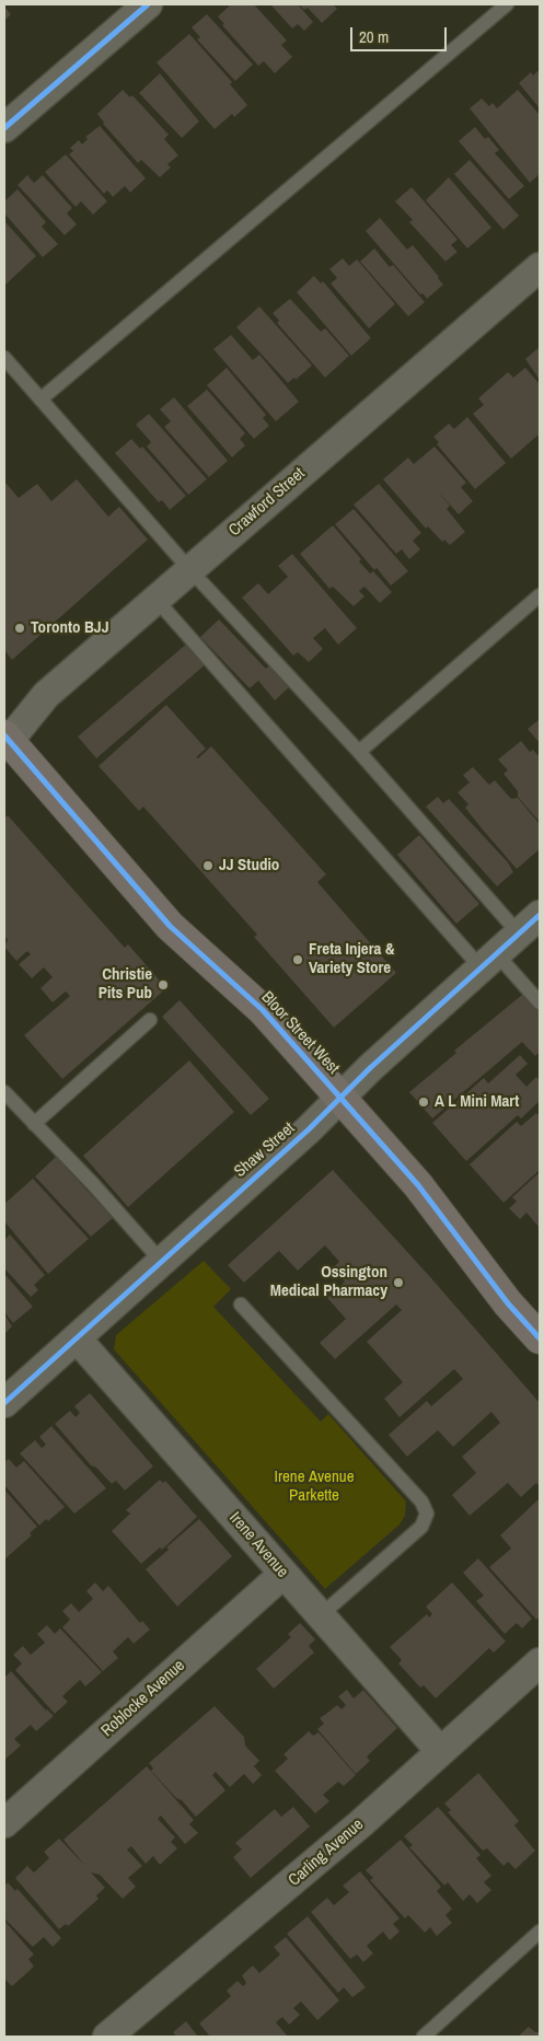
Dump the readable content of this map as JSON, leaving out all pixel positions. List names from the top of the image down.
{
  "streets": {
    "main road": ["Bloor Street West"],
    "street": [
      "Crawford Street",
      "Shaw Street",
      "Irene Avenue",
      "Roblocke Avenue",
      "Carling Avenue"
    ]
  },
  "crossings": [
    ["Crawford Street", "Bloor Street West"],
    ["Bloor Street West", "Shaw Street"],
    ["Shaw Street", "Irene Avenue"],
    ["Irene Avenue", "Roblocke Avenue"],
    ["Irene Avenue", "Carling Avenue"]
  ],
  "parks": ["Irene Avenue Parkette"],
  "places": [
    "Toronto BJJ",
    "JJ Studio",
    "Freta Injera & Variety Store",
    "Christie Pits Pub",
    "A L Mini Mart",
    "Ossington Medical Pharmacy"
  ],
  "scale_bar": "20 m"
}
